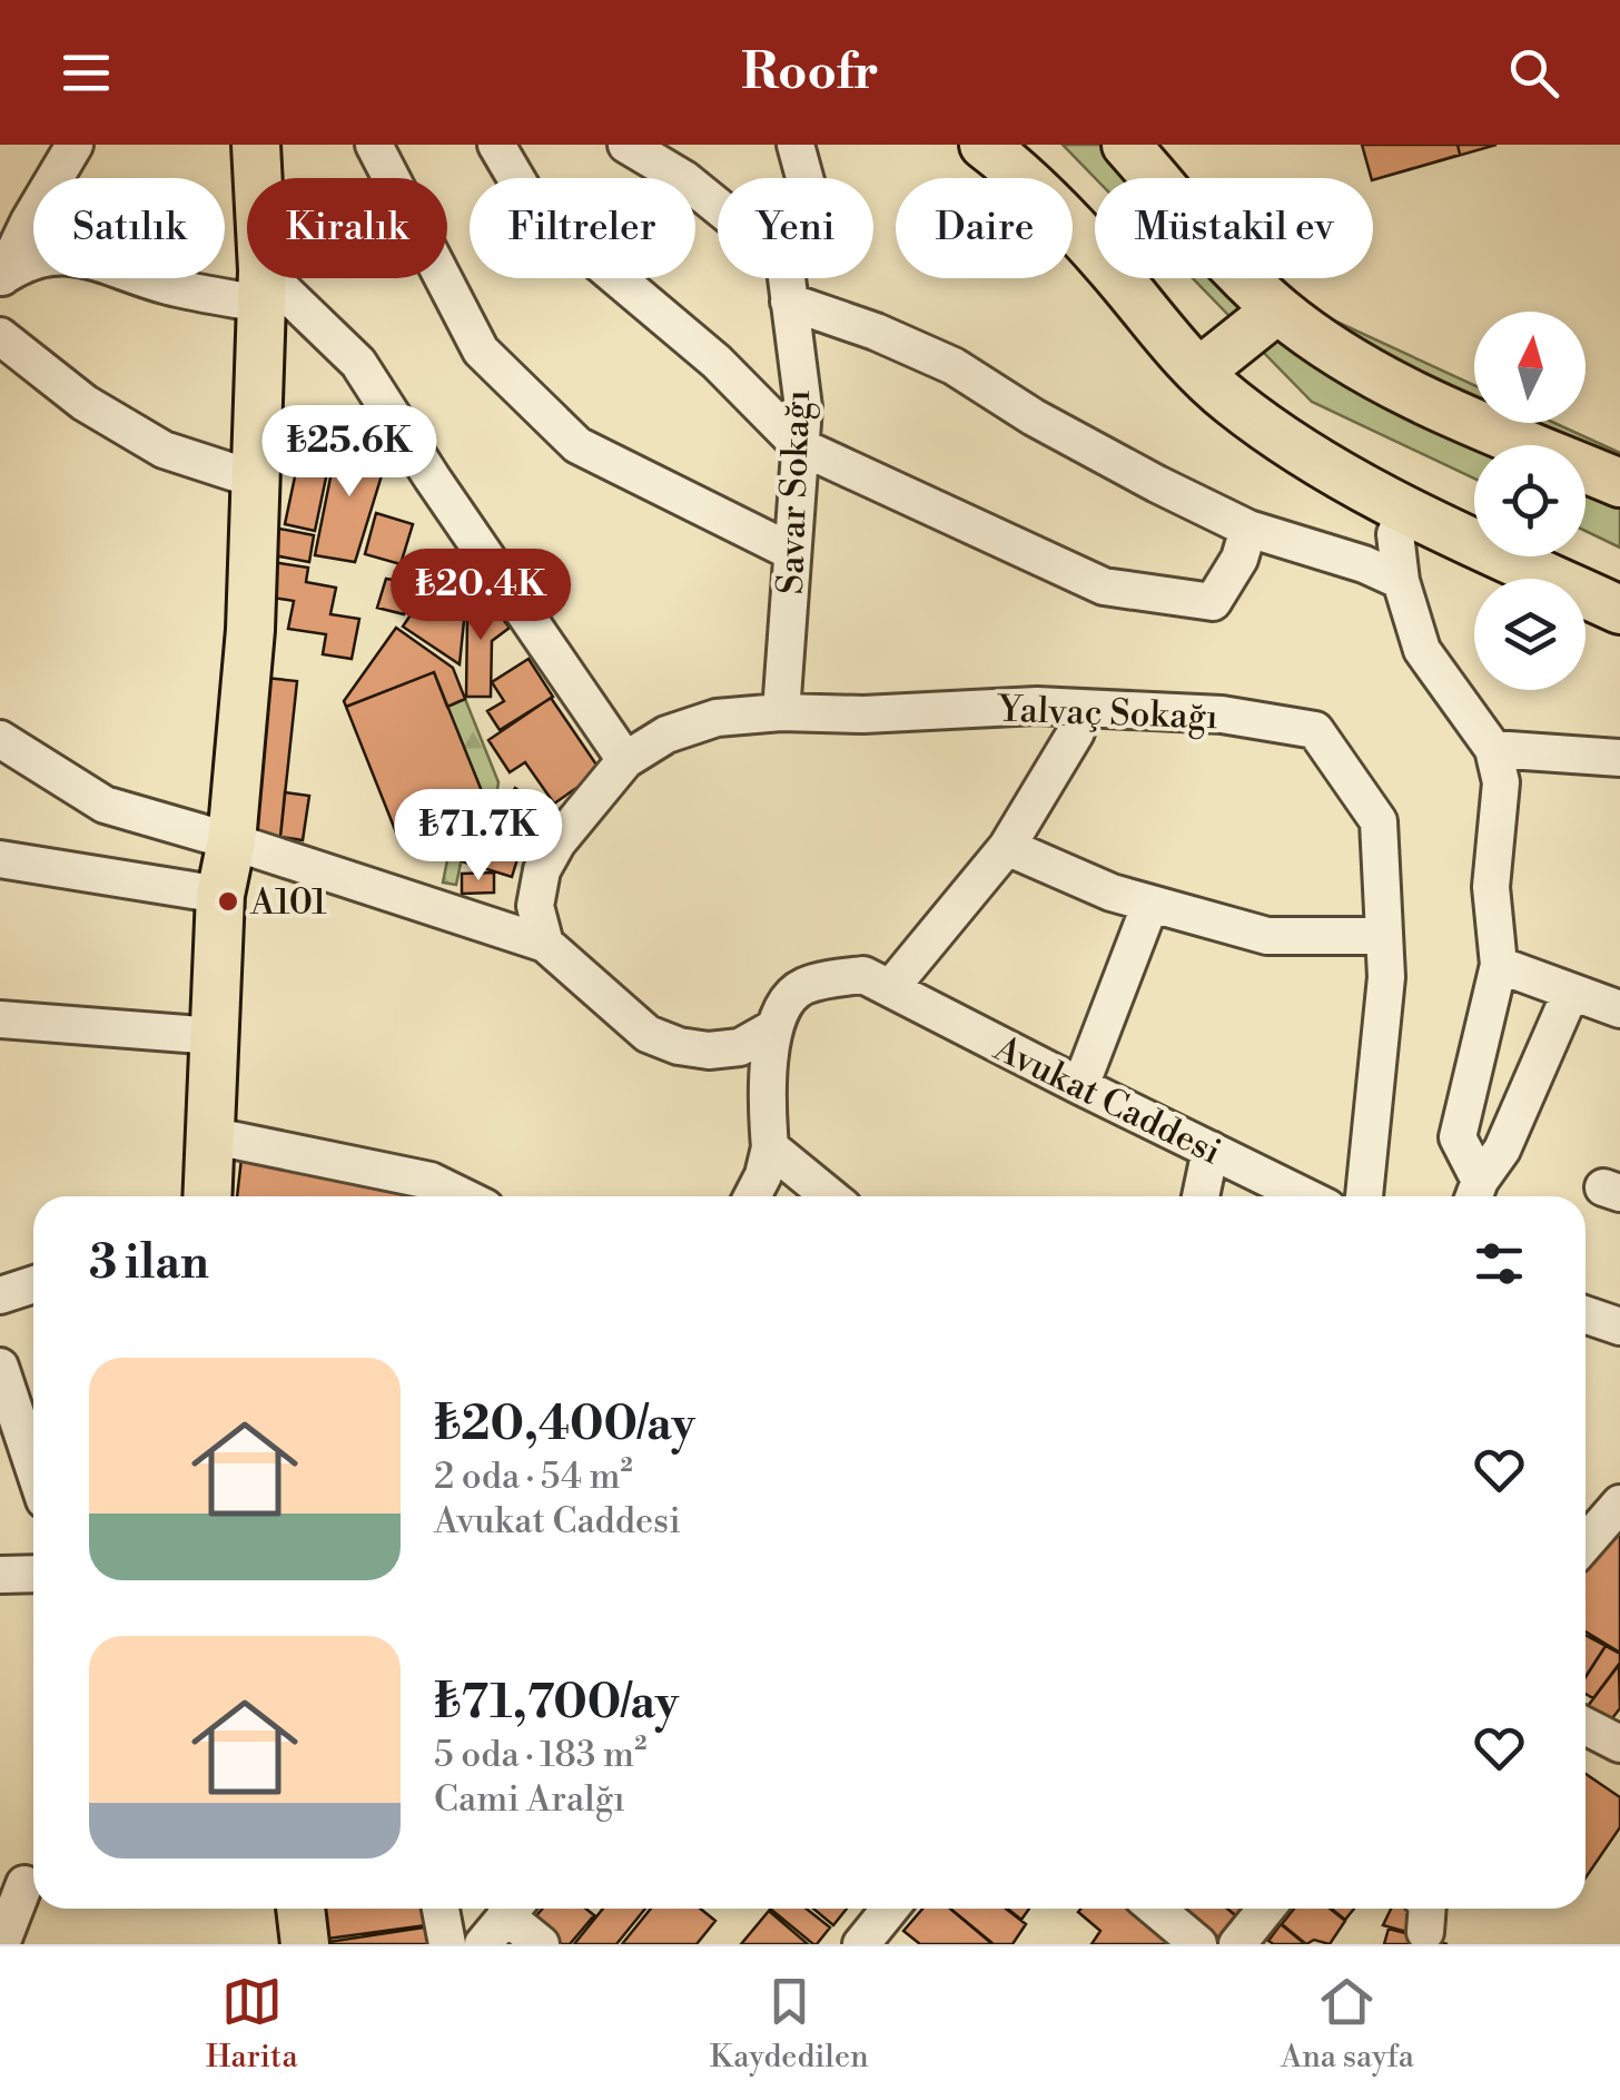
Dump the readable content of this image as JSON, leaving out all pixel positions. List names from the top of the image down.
{
  "streets": {
    "street": ["Savar Sokağı", "Yalvaç Sokağı", "Avukat Caddesi"]
  },
  "crossings": [
    ["Savar Sokağı", "Yalvaç Sokağı"]
  ],
  "places": ["A101"],
  "north": "top",
  "page": {
    "header": "Roofr",
    "chip": [
      "Satılık",
      "Kiralık",
      "Filtreler",
      "Yeni",
      "Daire",
      "Müstakil ev"
    ],
    "price": ["₺25.6K", "₺20.4K", "₺71.7K"],
    "heading": "3 ilan",
    "list": [
      {
        "name": "₺20,400/ay",
        "note": "2 oda · 54 m² · Avukat Caddesi"
      },
      {
        "name": "₺71,700/ay",
        "note": "5 oda · 183 m² · Cami Aralğı"
      }
    ],
    "tabs": ["Harita", "Kaydedilen", "Ana sayfa"]
  }
}
